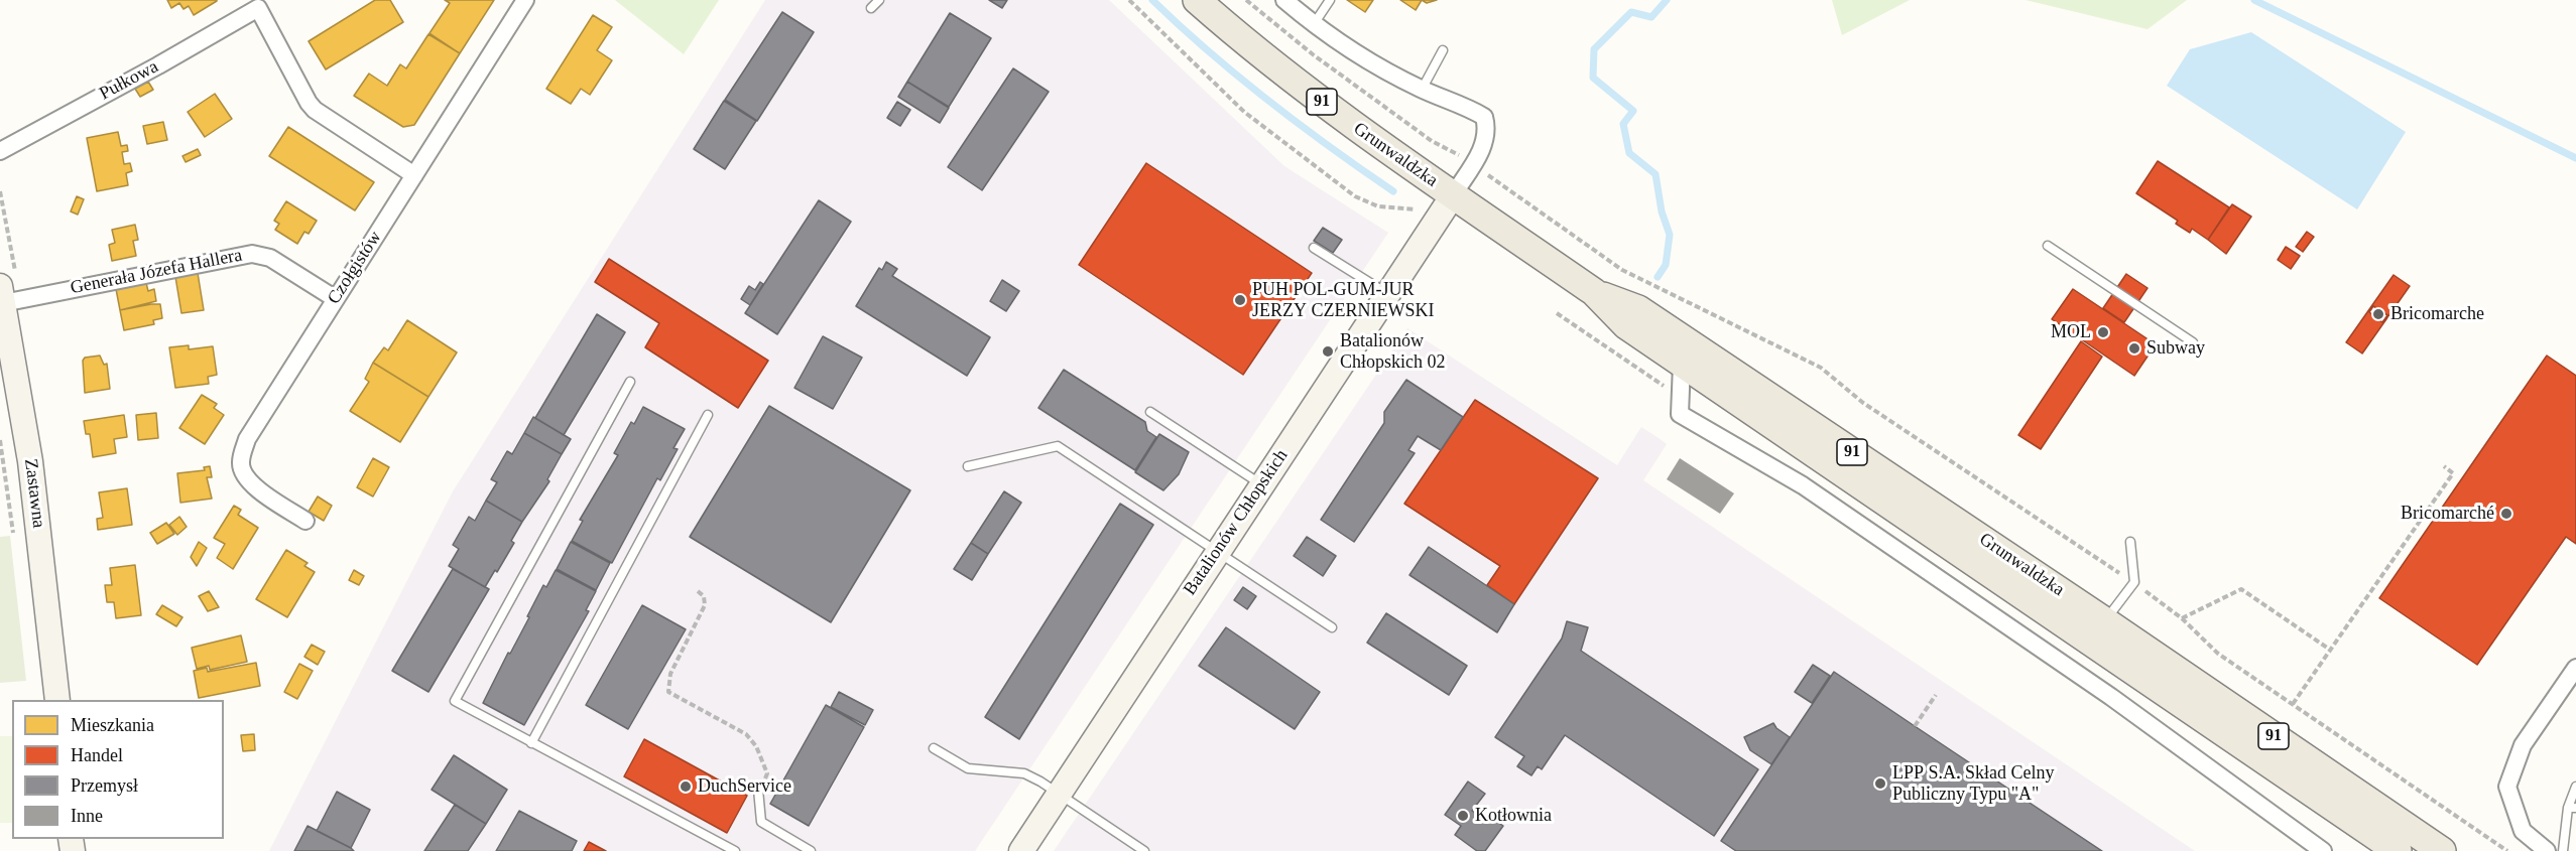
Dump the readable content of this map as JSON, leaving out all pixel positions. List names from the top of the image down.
{
  "streets": {
    "main road": ["91", "Grunwaldzka"],
    "street": [
      "Pułkowa",
      "Czołgistów",
      "Generała Józefa Hallera",
      "Zastawna",
      "Batalionów Chłopskich"
    ]
  },
  "crossings": [
    ["Pułkowa", "Czołgistów"],
    ["Grunwaldzka", "Batalionów Chłopskich"],
    ["Czołgistów", "Generała Józefa Hallera"],
    ["Generała Józefa Hallera", "Zastawna"]
  ],
  "places": [
    "PUH POL-GUM-JUR JERZY CZERNIEWSKI",
    "Bricomarche",
    "MOL",
    "Subway",
    "Batalionów Chłopskich 02",
    "Bricomarché",
    "LPP S.A. Skład Celny Publiczny Typu \"A\"",
    "DuchService",
    "Kotłownia"
  ],
  "legend": [
    "Mieszkania",
    "Handel",
    "Przemysł",
    "Inne"
  ]
}
